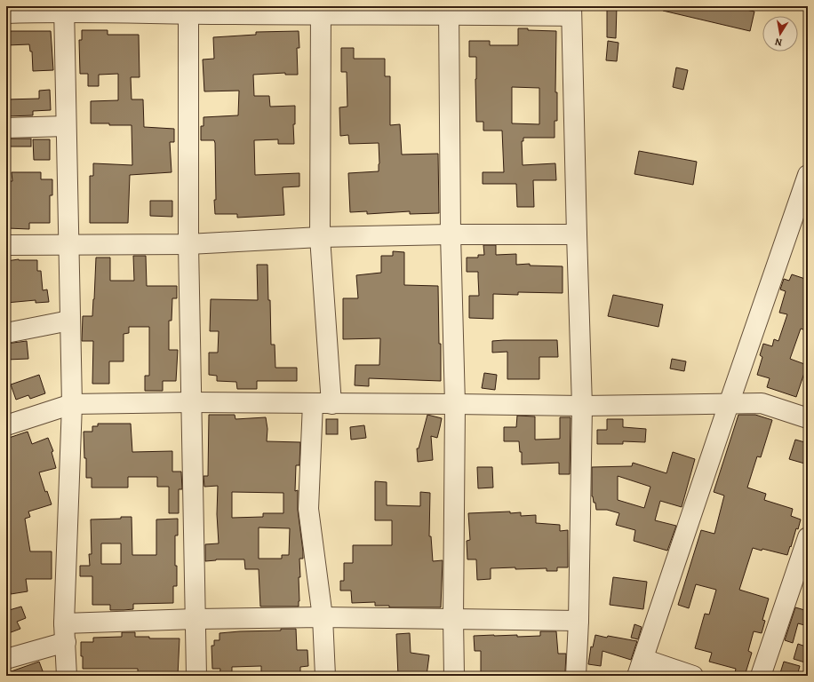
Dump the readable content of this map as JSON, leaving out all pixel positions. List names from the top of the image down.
{
  "north": "bottom"
}
